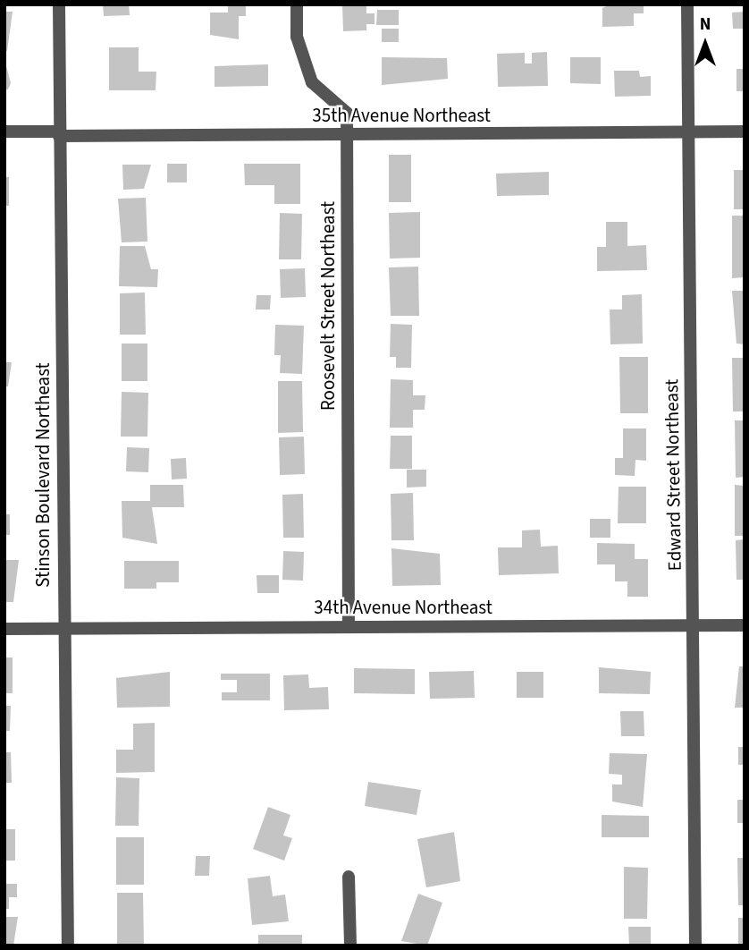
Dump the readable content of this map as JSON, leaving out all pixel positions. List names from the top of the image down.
{
  "streets": {
    "street": [
      "35th Avenue Northeast",
      "Roosevelt Street Northeast",
      "Stinson Boulevard Northeast",
      "Edward Street Northeast",
      "34th Avenue Northeast"
    ]
  },
  "crossings": [
    ["35th Avenue Northeast", "Roosevelt Street Northeast"],
    ["35th Avenue Northeast", "Stinson Boulevard Northeast"],
    ["35th Avenue Northeast", "Edward Street Northeast"],
    ["Roosevelt Street Northeast", "34th Avenue Northeast"],
    ["Stinson Boulevard Northeast", "34th Avenue Northeast"],
    ["Edward Street Northeast", "34th Avenue Northeast"]
  ],
  "north": "top"
}
